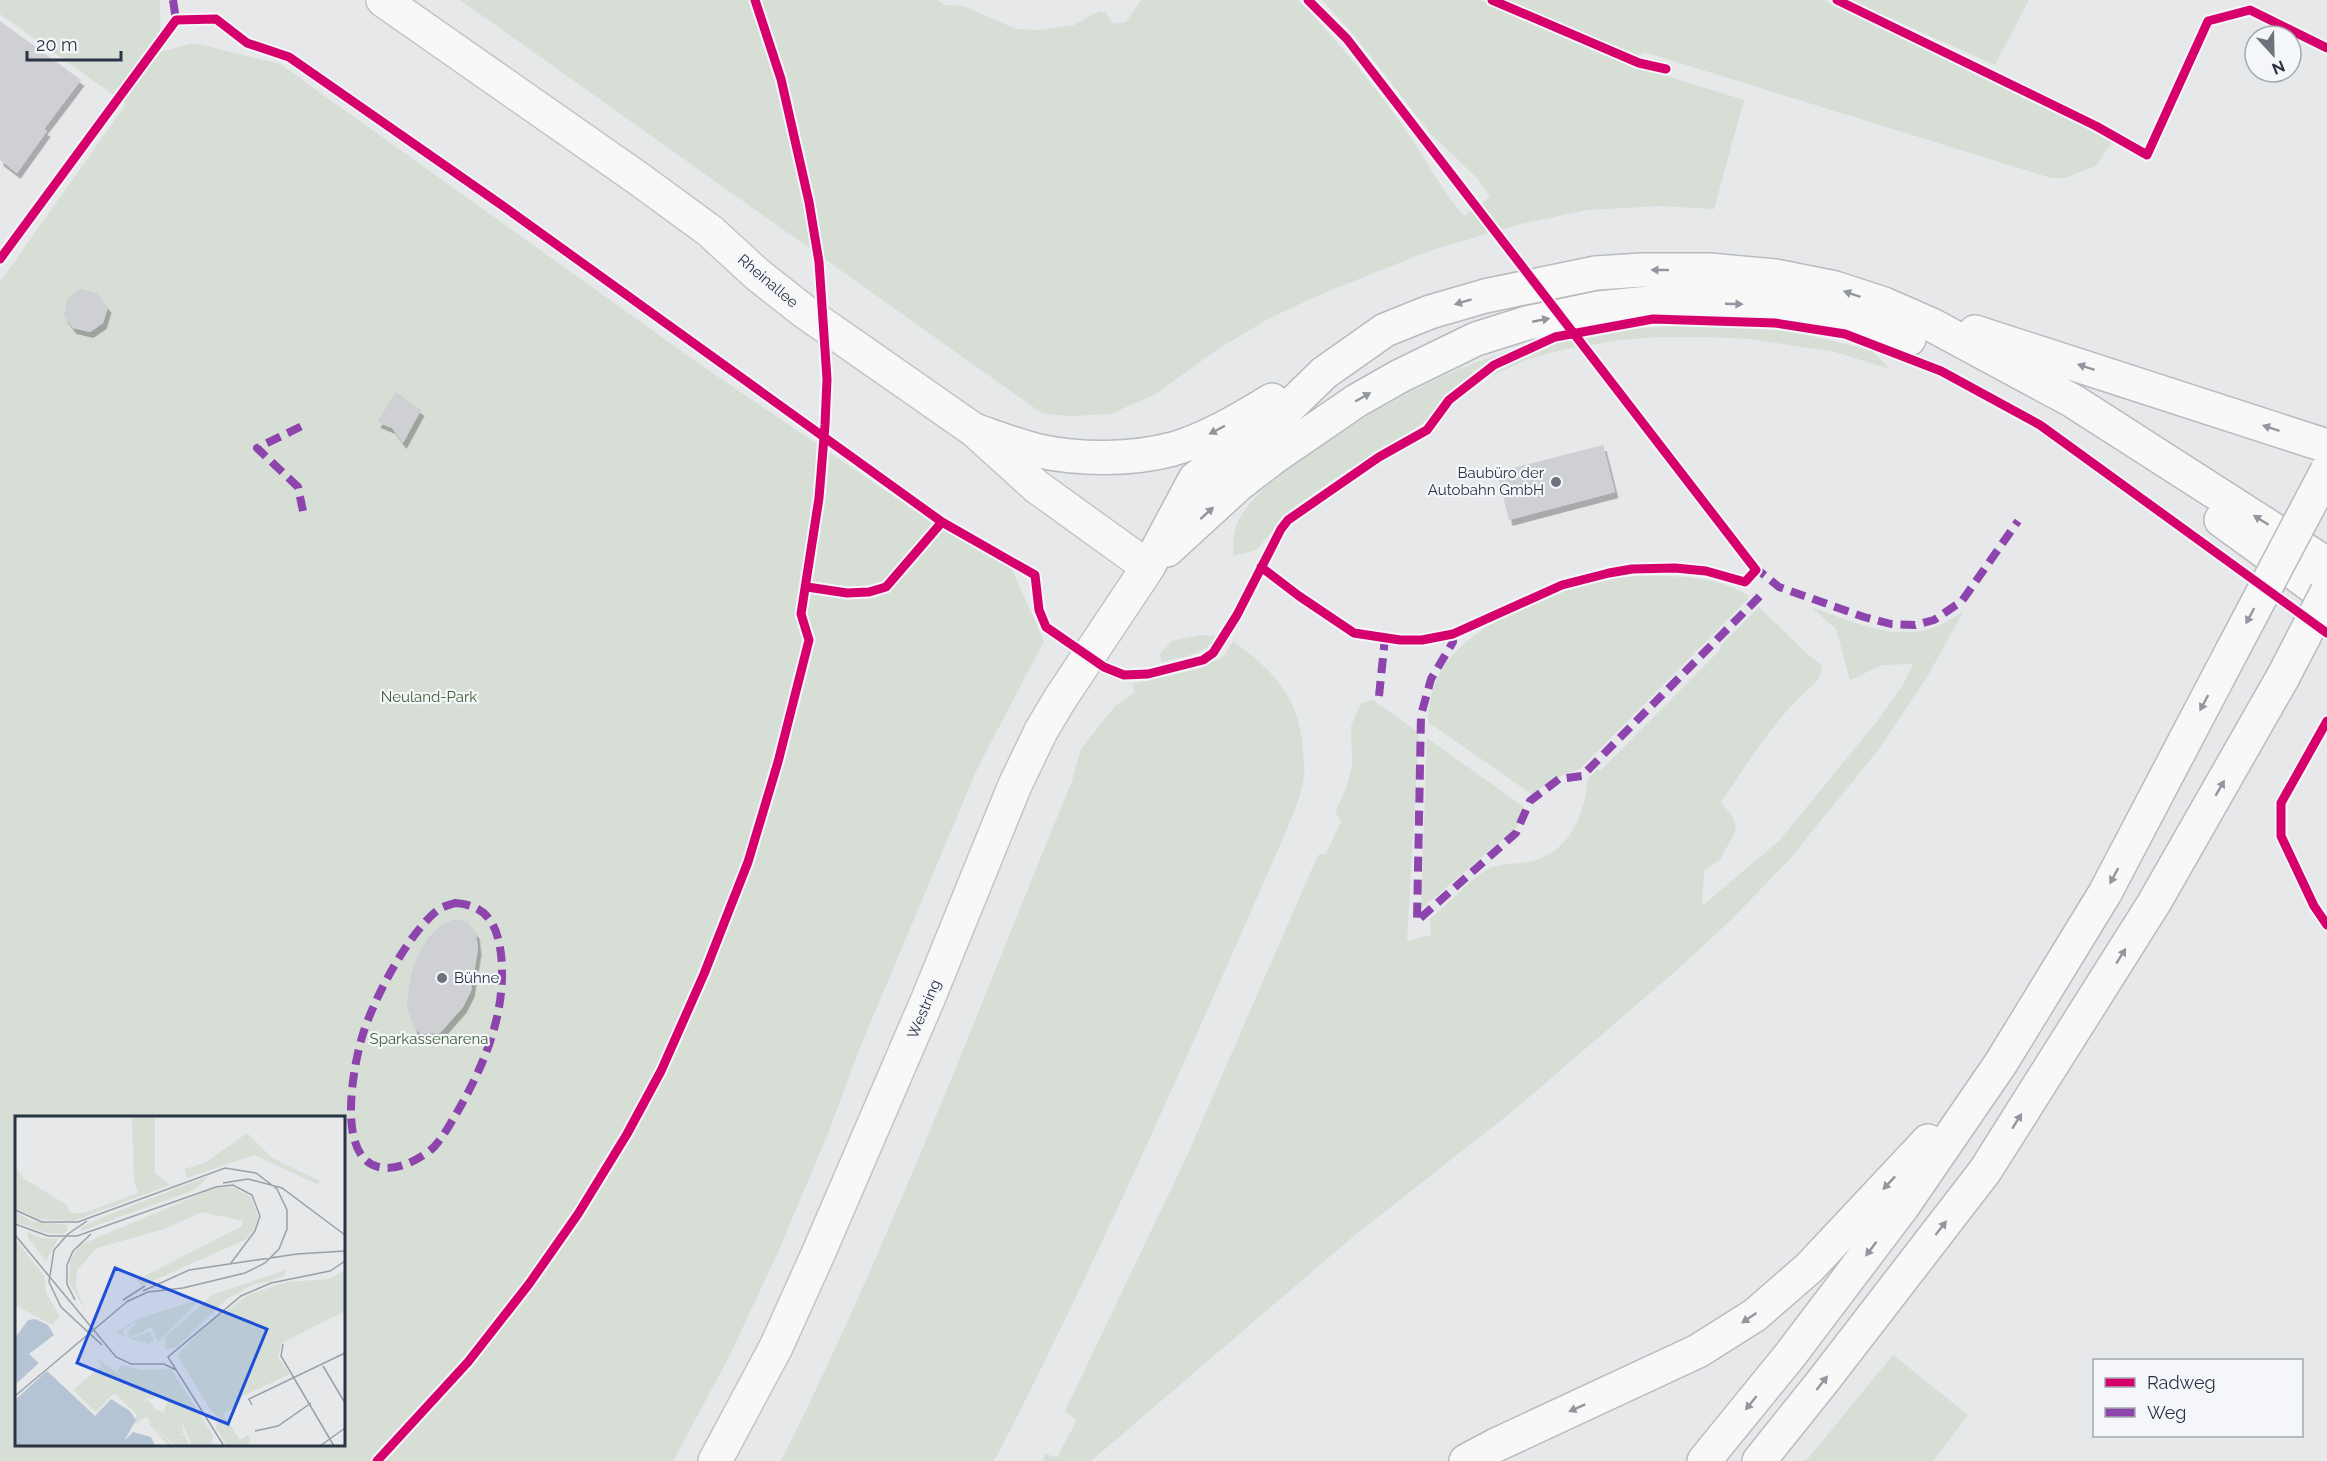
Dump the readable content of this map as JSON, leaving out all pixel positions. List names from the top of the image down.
{
  "streets": {
    "main road": ["Rheinallee", "Westring"]
  },
  "crossings": [
    ["Rheinallee", "Westring"]
  ],
  "parks": ["Neuland-Park", "Sparkassenarena"],
  "places": ["Baubüro der Autobahn GmbH", "Bühne"],
  "legend": ["Radweg", "Weg"],
  "scale_bar": "20 m",
  "north": "bottom"
}
